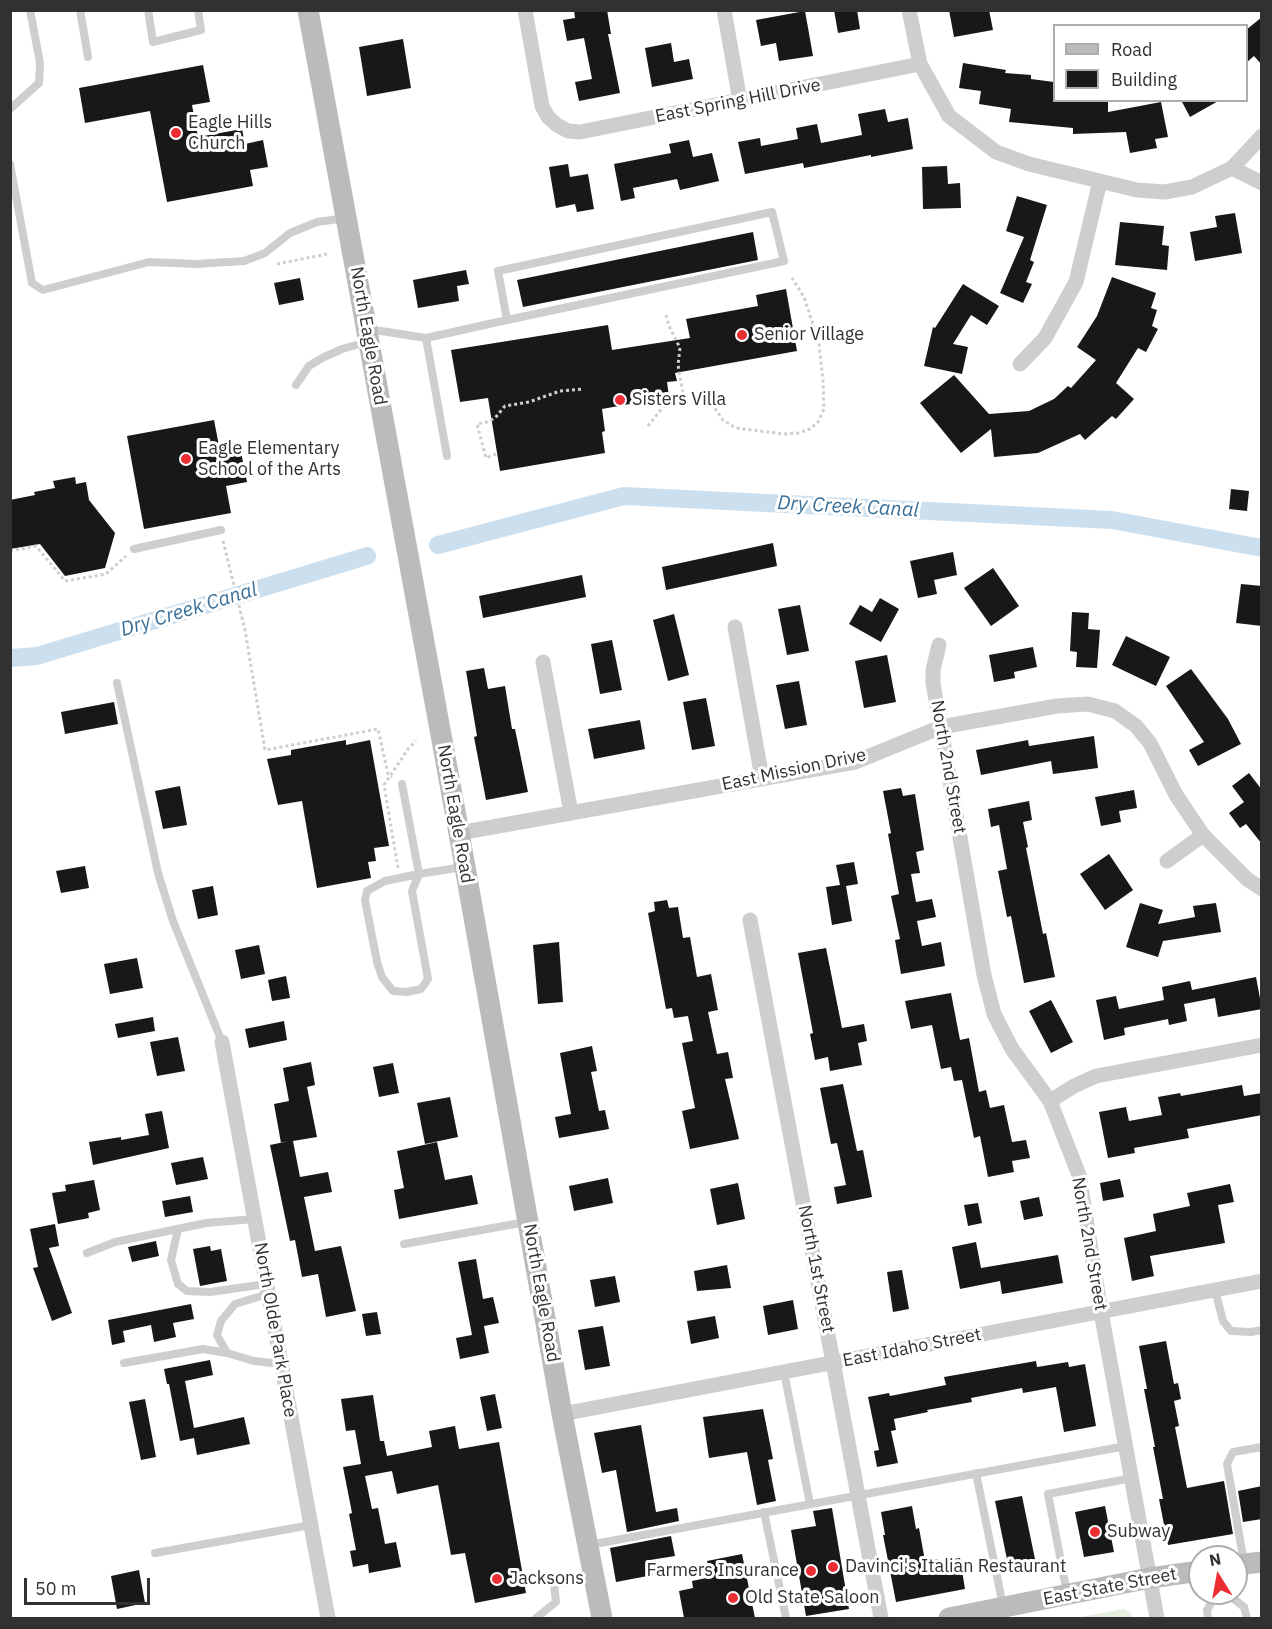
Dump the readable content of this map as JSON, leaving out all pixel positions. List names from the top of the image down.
{
  "streets": {
    "main road": ["North Eagle Road", "East State Street"],
    "street": [
      "East Spring Hill Drive",
      "North 2nd Street",
      "East Mission Drive",
      "North 1st Street",
      "North Olde Park Place",
      "East Idaho Street"
    ]
  },
  "crossings": [
    ["North Eagle Road", "East Mission Drive"],
    ["North Eagle Road", "East Idaho Street"],
    ["North 2nd Street", "East Mission Drive"],
    ["North 2nd Street", "East Idaho Street"],
    ["North 2nd Street", "East State Street"],
    ["North 1st Street", "East Idaho Street"]
  ],
  "water": ["Dry Creek Canal"],
  "places": [
    "Eagle Hills Church",
    "Senior Village",
    "Sisters Villa",
    "Eagle Elementary School of the Arts",
    "Subway",
    "Davinci's Italian Restaurant",
    "Farmers Insurance",
    "Jacksons",
    "Old State Saloon"
  ],
  "legend": ["Road", "Building"],
  "scale_bar": "50 m",
  "north": "top"
}
